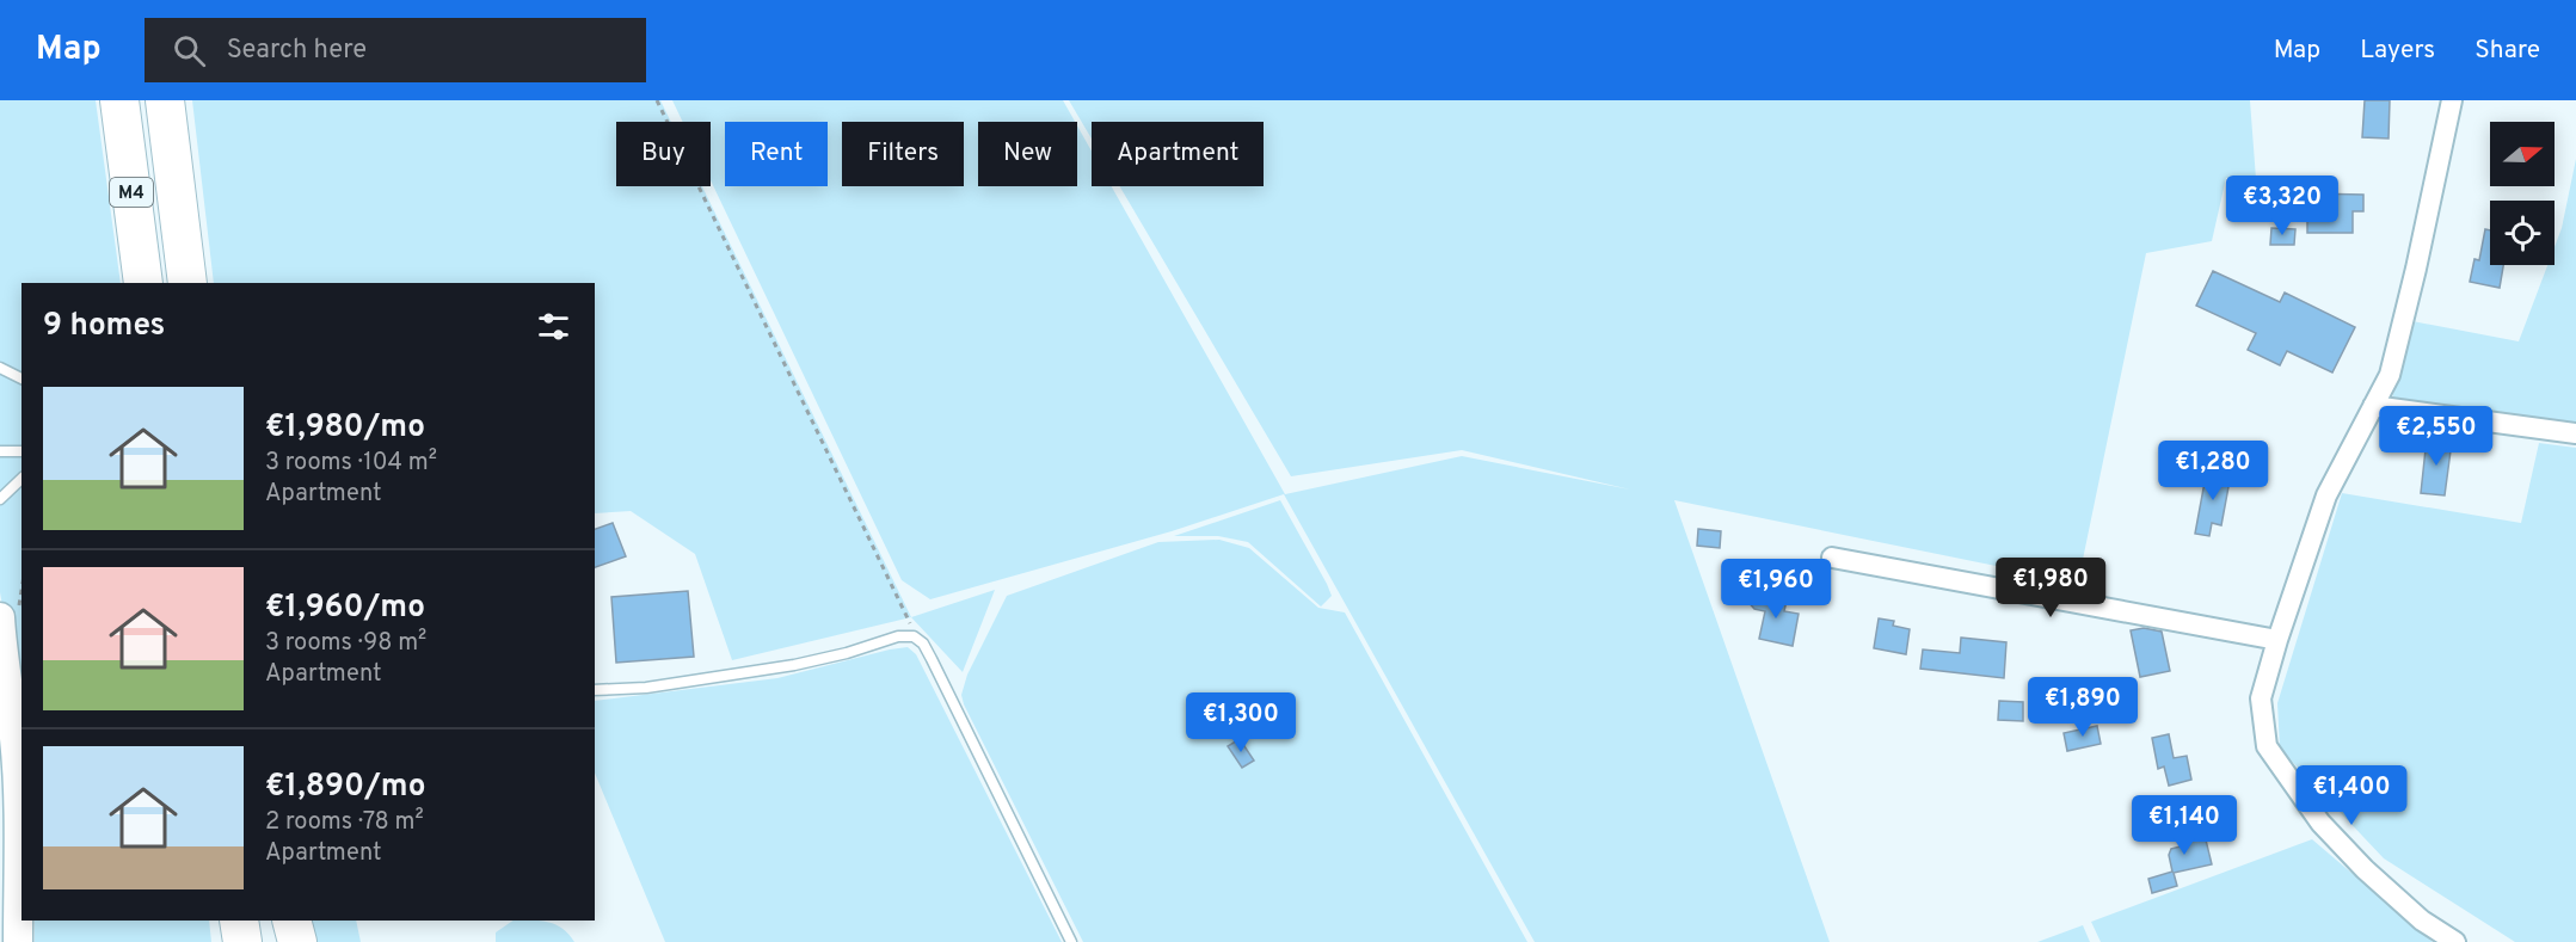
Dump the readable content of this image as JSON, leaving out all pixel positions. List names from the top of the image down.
{
  "streets": {
    "highway": ["M4"]
  },
  "north": "right",
  "page": {
    "header": "Map",
    "search": "Search here",
    "nav": ["Map", "Layers", "Share"],
    "chip": [
      "Buy",
      "Rent",
      "Filters",
      "New",
      "Apartment"
    ],
    "price": [
      "€3,320",
      "€2,550",
      "€1,280",
      "€1,980",
      "€1,960",
      "€1,890",
      "€1,300",
      "€1,400",
      "€1,140"
    ],
    "heading": "9 homes",
    "list": [
      {
        "name": "€1,980/mo",
        "note": "3 rooms · 104 m² · Apartment"
      },
      {
        "name": "€1,960/mo",
        "note": "3 rooms · 98 m² · Apartment"
      },
      {
        "name": "€1,890/mo",
        "note": "2 rooms · 78 m² · Apartment"
      }
    ]
  }
}
